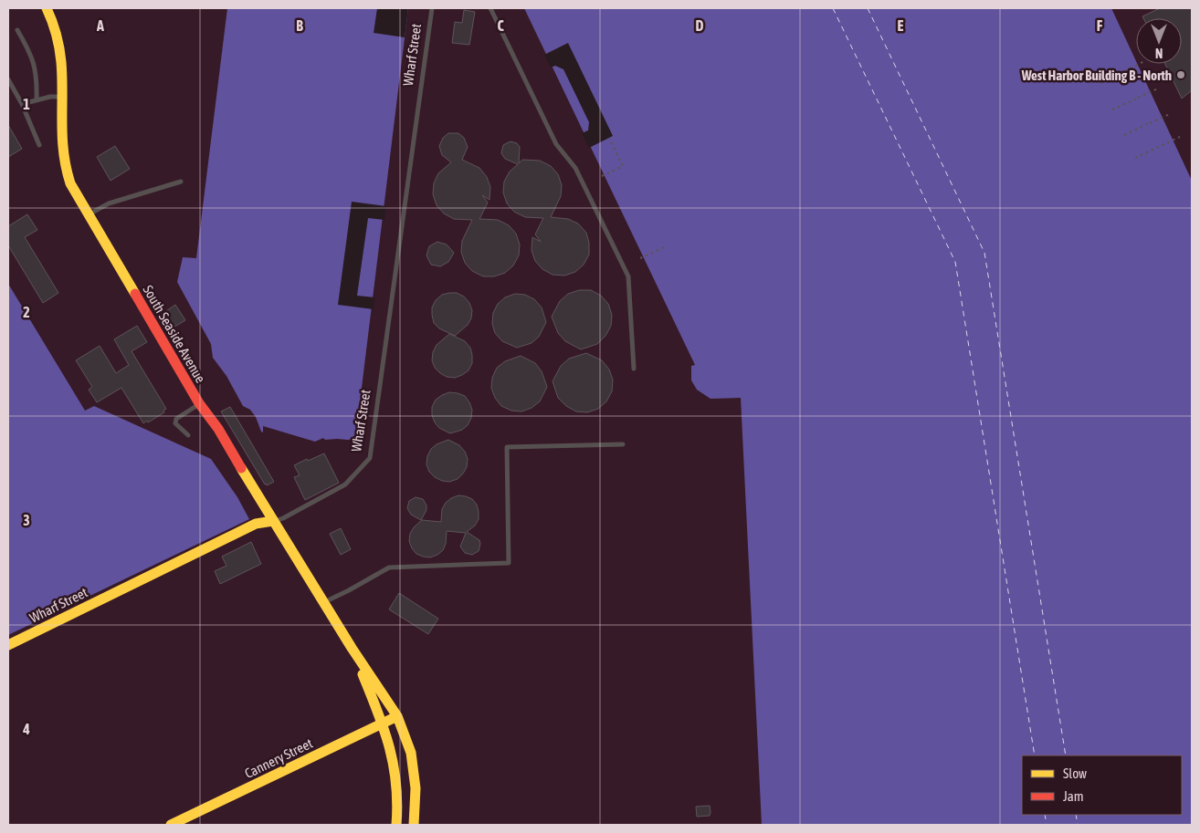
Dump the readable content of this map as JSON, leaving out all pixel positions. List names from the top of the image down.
{
  "streets": {
    "street": ["Wharf Street", "South Seaside Avenue", "Cannery Street"]
  },
  "crossings": [
    ["Wharf Street", "South Seaside Avenue"],
    ["South Seaside Avenue", "Cannery Street"]
  ],
  "places": ["West Harbor Building B - North"],
  "legend": ["Slow", "Jam"],
  "north": "bottom",
  "grid": {
    "columns": [
      "A",
      "B",
      "C",
      "D",
      "E",
      "F"
    ],
    "rows": [
      "1",
      "2",
      "3",
      "4"
    ]
  }
}
